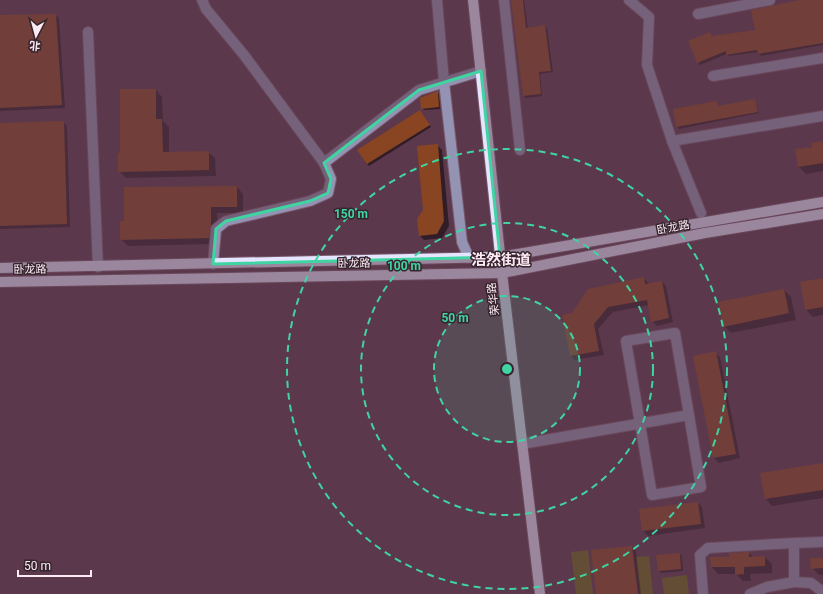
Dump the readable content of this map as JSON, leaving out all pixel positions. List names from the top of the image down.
{
  "streets": {
    "main road": ["卧龙路", "荣华路"]
  },
  "crossings": [
    ["卧龙路", "荣华路"]
  ],
  "districts": ["浩然街道"],
  "scale_bar": "50 m",
  "north": "bottom",
  "rings": ["150 m", "100 m", "50 m"]
}
